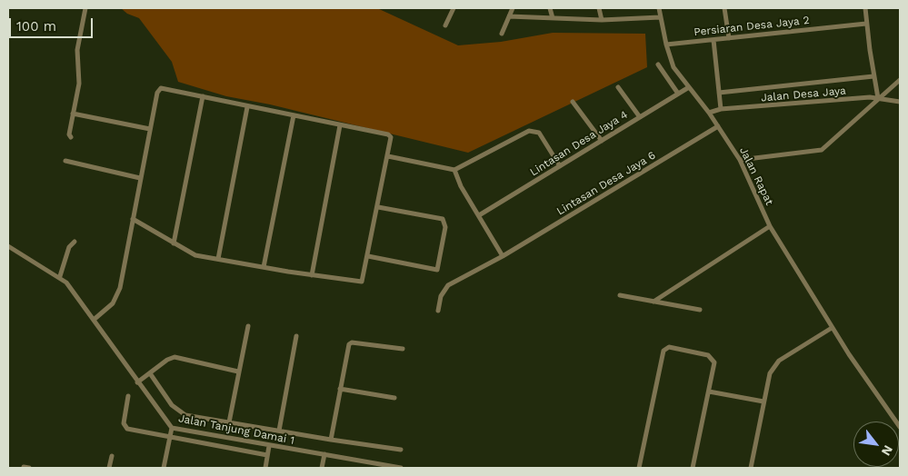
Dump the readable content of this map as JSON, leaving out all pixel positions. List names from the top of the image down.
{
  "streets": {
    "street": [
      "Persiaran Desa Jaya 2",
      "Jalan Desa Jaya",
      "Lintasan Desa Jaya 4",
      "Jalan Rapat",
      "Lintasan Desa Jaya 6",
      "Jalan Tanjung Damai 1"
    ]
  },
  "crossings": [
    ["Persiaran Desa Jaya 2", "Jalan Rapat"],
    ["Jalan Desa Jaya", "Jalan Rapat"],
    ["Lintasan Desa Jaya 4", "Jalan Rapat"],
    ["Jalan Rapat", "Lintasan Desa Jaya 6"]
  ],
  "scale_bar": "100 m",
  "north": "bottom right"
}
